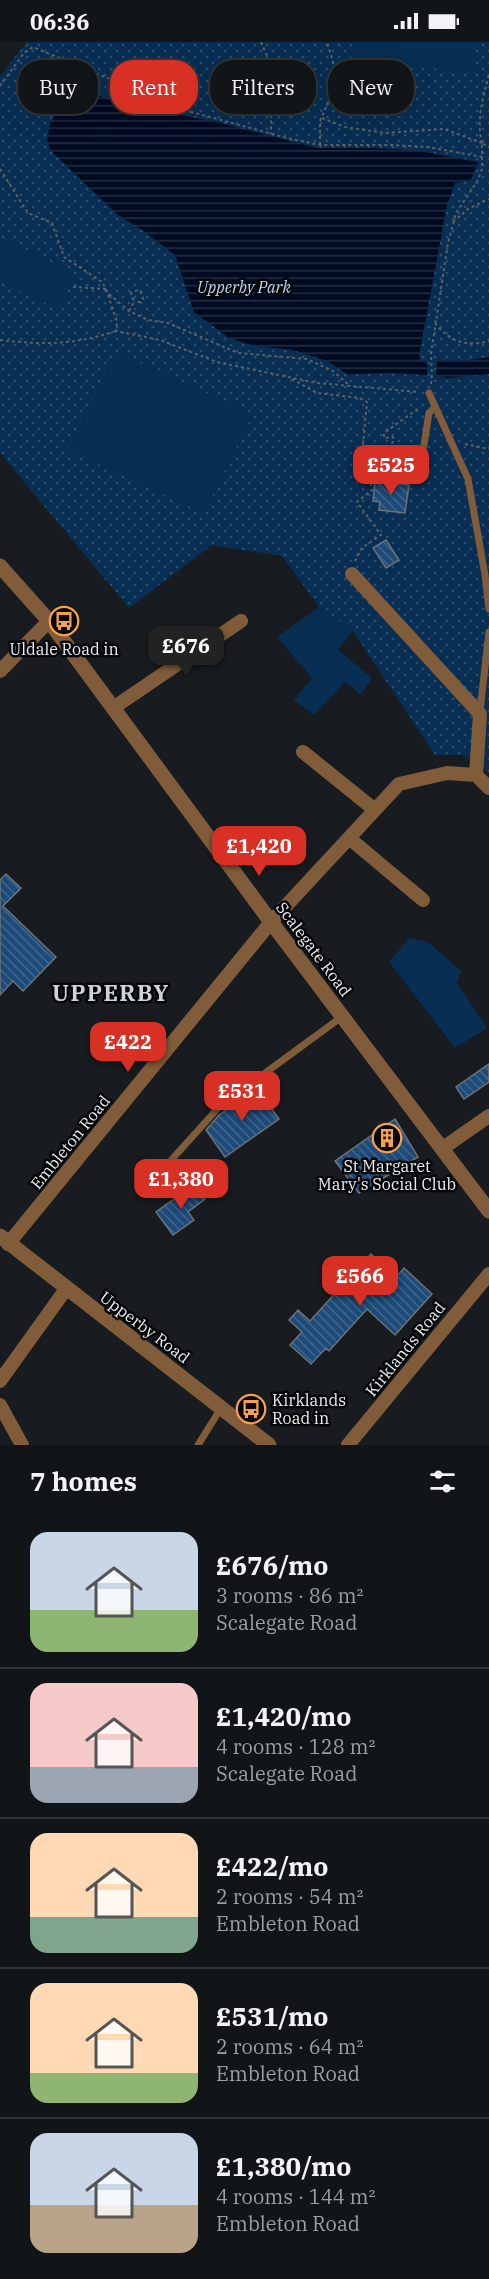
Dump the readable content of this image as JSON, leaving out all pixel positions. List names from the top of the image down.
{
  "streets": {
    "street": [
      "Scalegate Road",
      "Embleton Road",
      "Upperby Road",
      "Kirklands Road"
    ]
  },
  "crossings": [
    ["Scalegate Road", "Embleton Road"],
    ["Embleton Road", "Upperby Road"]
  ],
  "districts": ["UPPERBY"],
  "parks": ["Upperby Park"],
  "places": {
    "bus stop": ["Uldale Road in", "Kirklands Road in"],
    "building": ["St Margaret Mary's Social Club"]
  },
  "page": {
    "status": "06:36",
    "chip": [
      "Buy",
      "Rent",
      "Filters",
      "New"
    ],
    "price": [
      "£525",
      "£676",
      "£1,420",
      "£422",
      "£531",
      "£1,380",
      "£566"
    ],
    "heading": "7 homes",
    "list": [
      {
        "name": "£676/mo",
        "note": "3 rooms · 86 m² · Scalegate Road"
      },
      {
        "name": "£1,420/mo",
        "note": "4 rooms · 128 m² · Scalegate Road"
      },
      {
        "name": "£422/mo",
        "note": "2 rooms · 54 m² · Embleton Road"
      },
      {
        "name": "£531/mo",
        "note": "2 rooms · 64 m² · Embleton Road"
      },
      {
        "name": "£1,380/mo",
        "note": "4 rooms · 144 m² · Embleton Road"
      }
    ]
  }
}
